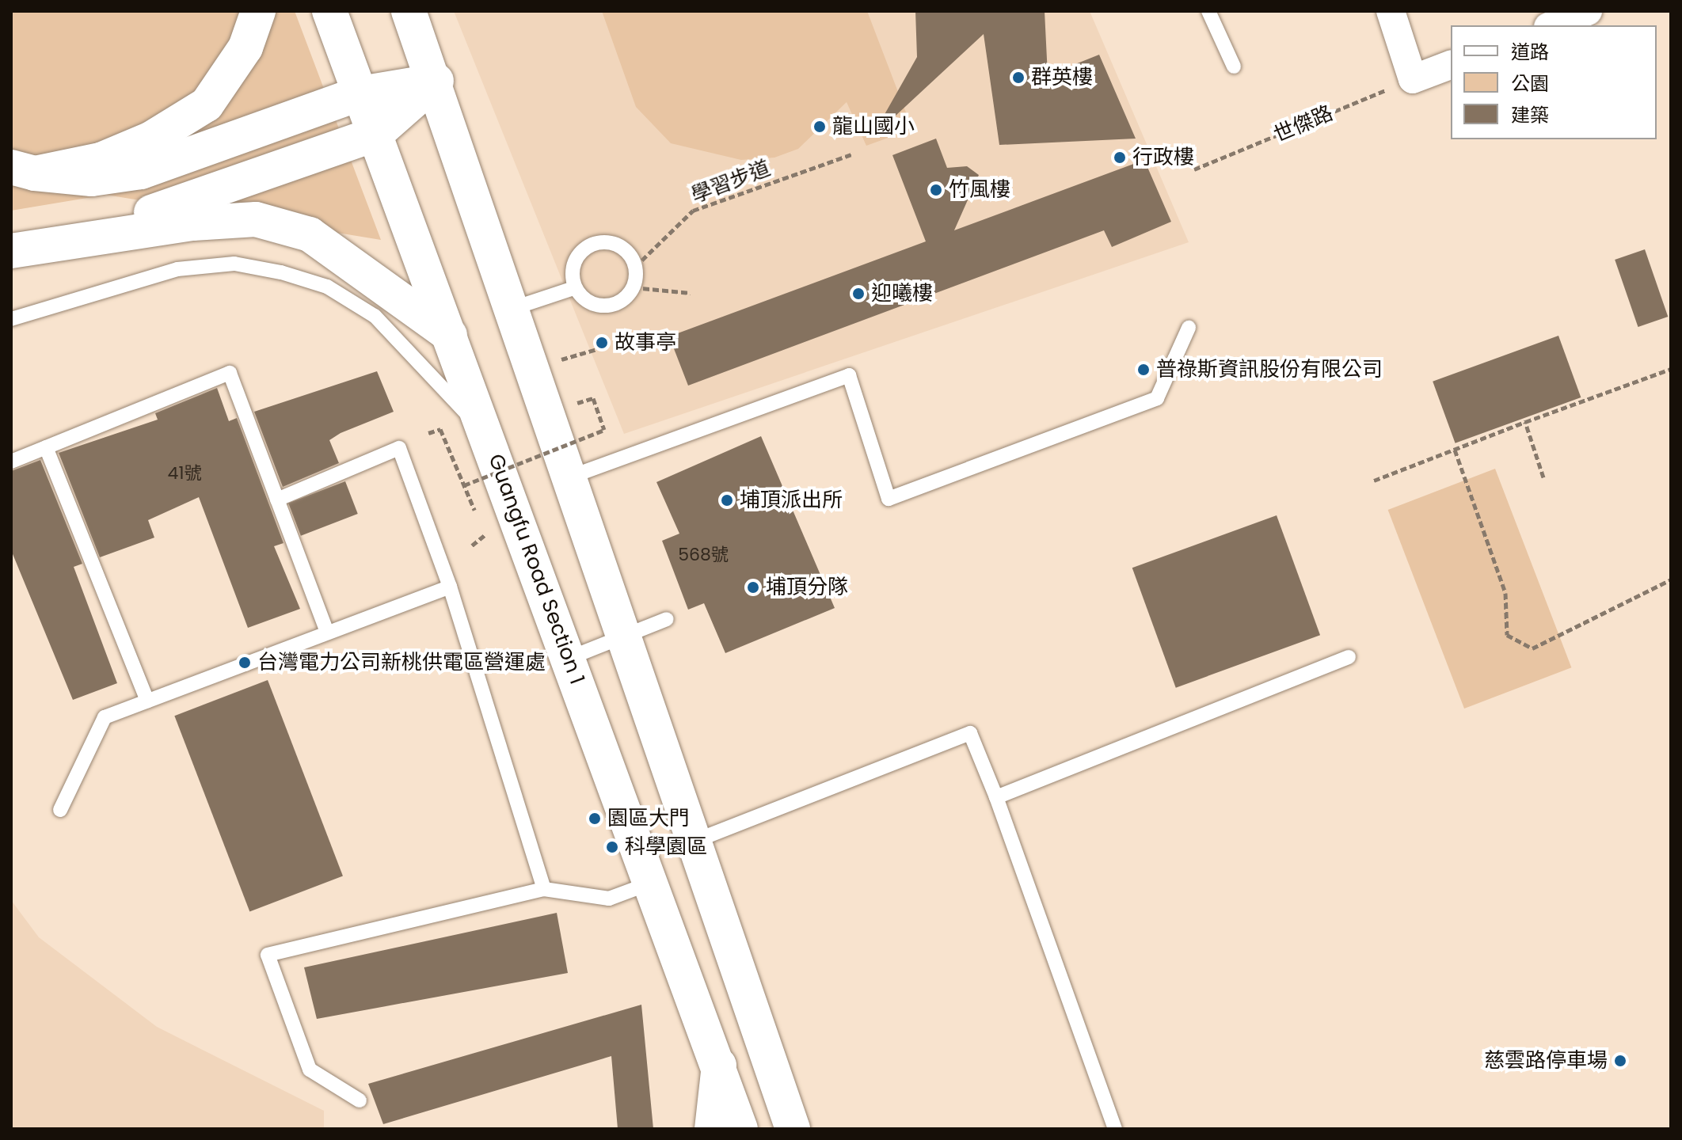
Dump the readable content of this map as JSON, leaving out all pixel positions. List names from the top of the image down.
{
  "streets": {
    "main road": ["Guangfu Road Section 1"],
    "path": ["世傑路", "學習步道"]
  },
  "places": [
    "群英樓",
    "龍山國小",
    "行政樓",
    "竹風樓",
    "迎曦樓",
    "故事亭",
    "普祿斯資訊股份有限公司",
    "埔頂派出所",
    "埔頂分隊",
    "台灣電力公司新桃供電區營運處",
    "園區大門",
    "科學園區",
    "慈雲路停車場"
  ],
  "house_numbers": ["41號", "568號"],
  "legend": ["道路", "公園", "建築"]
}
